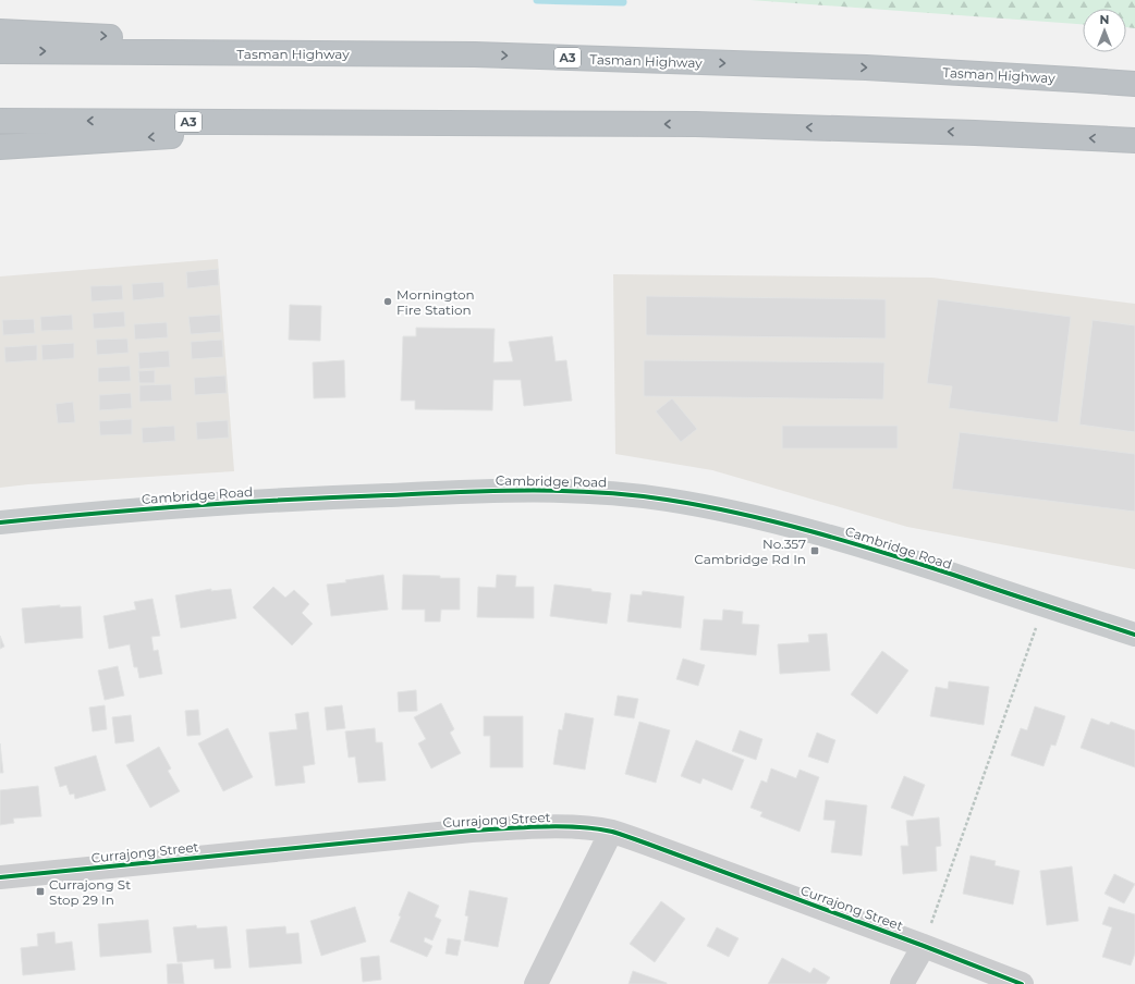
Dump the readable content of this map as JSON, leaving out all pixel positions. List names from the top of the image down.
{
  "streets": {
    "highway": ["Tasman Highway", "A3"],
    "main road": ["Cambridge Road"],
    "street": ["Currajong Street"]
  },
  "places": {
    "other": ["Mornington Fire Station"],
    "transit": ["No.357 Cambridge Rd In", "Currajong St Stop 29 In"]
  },
  "north": "top"
}
